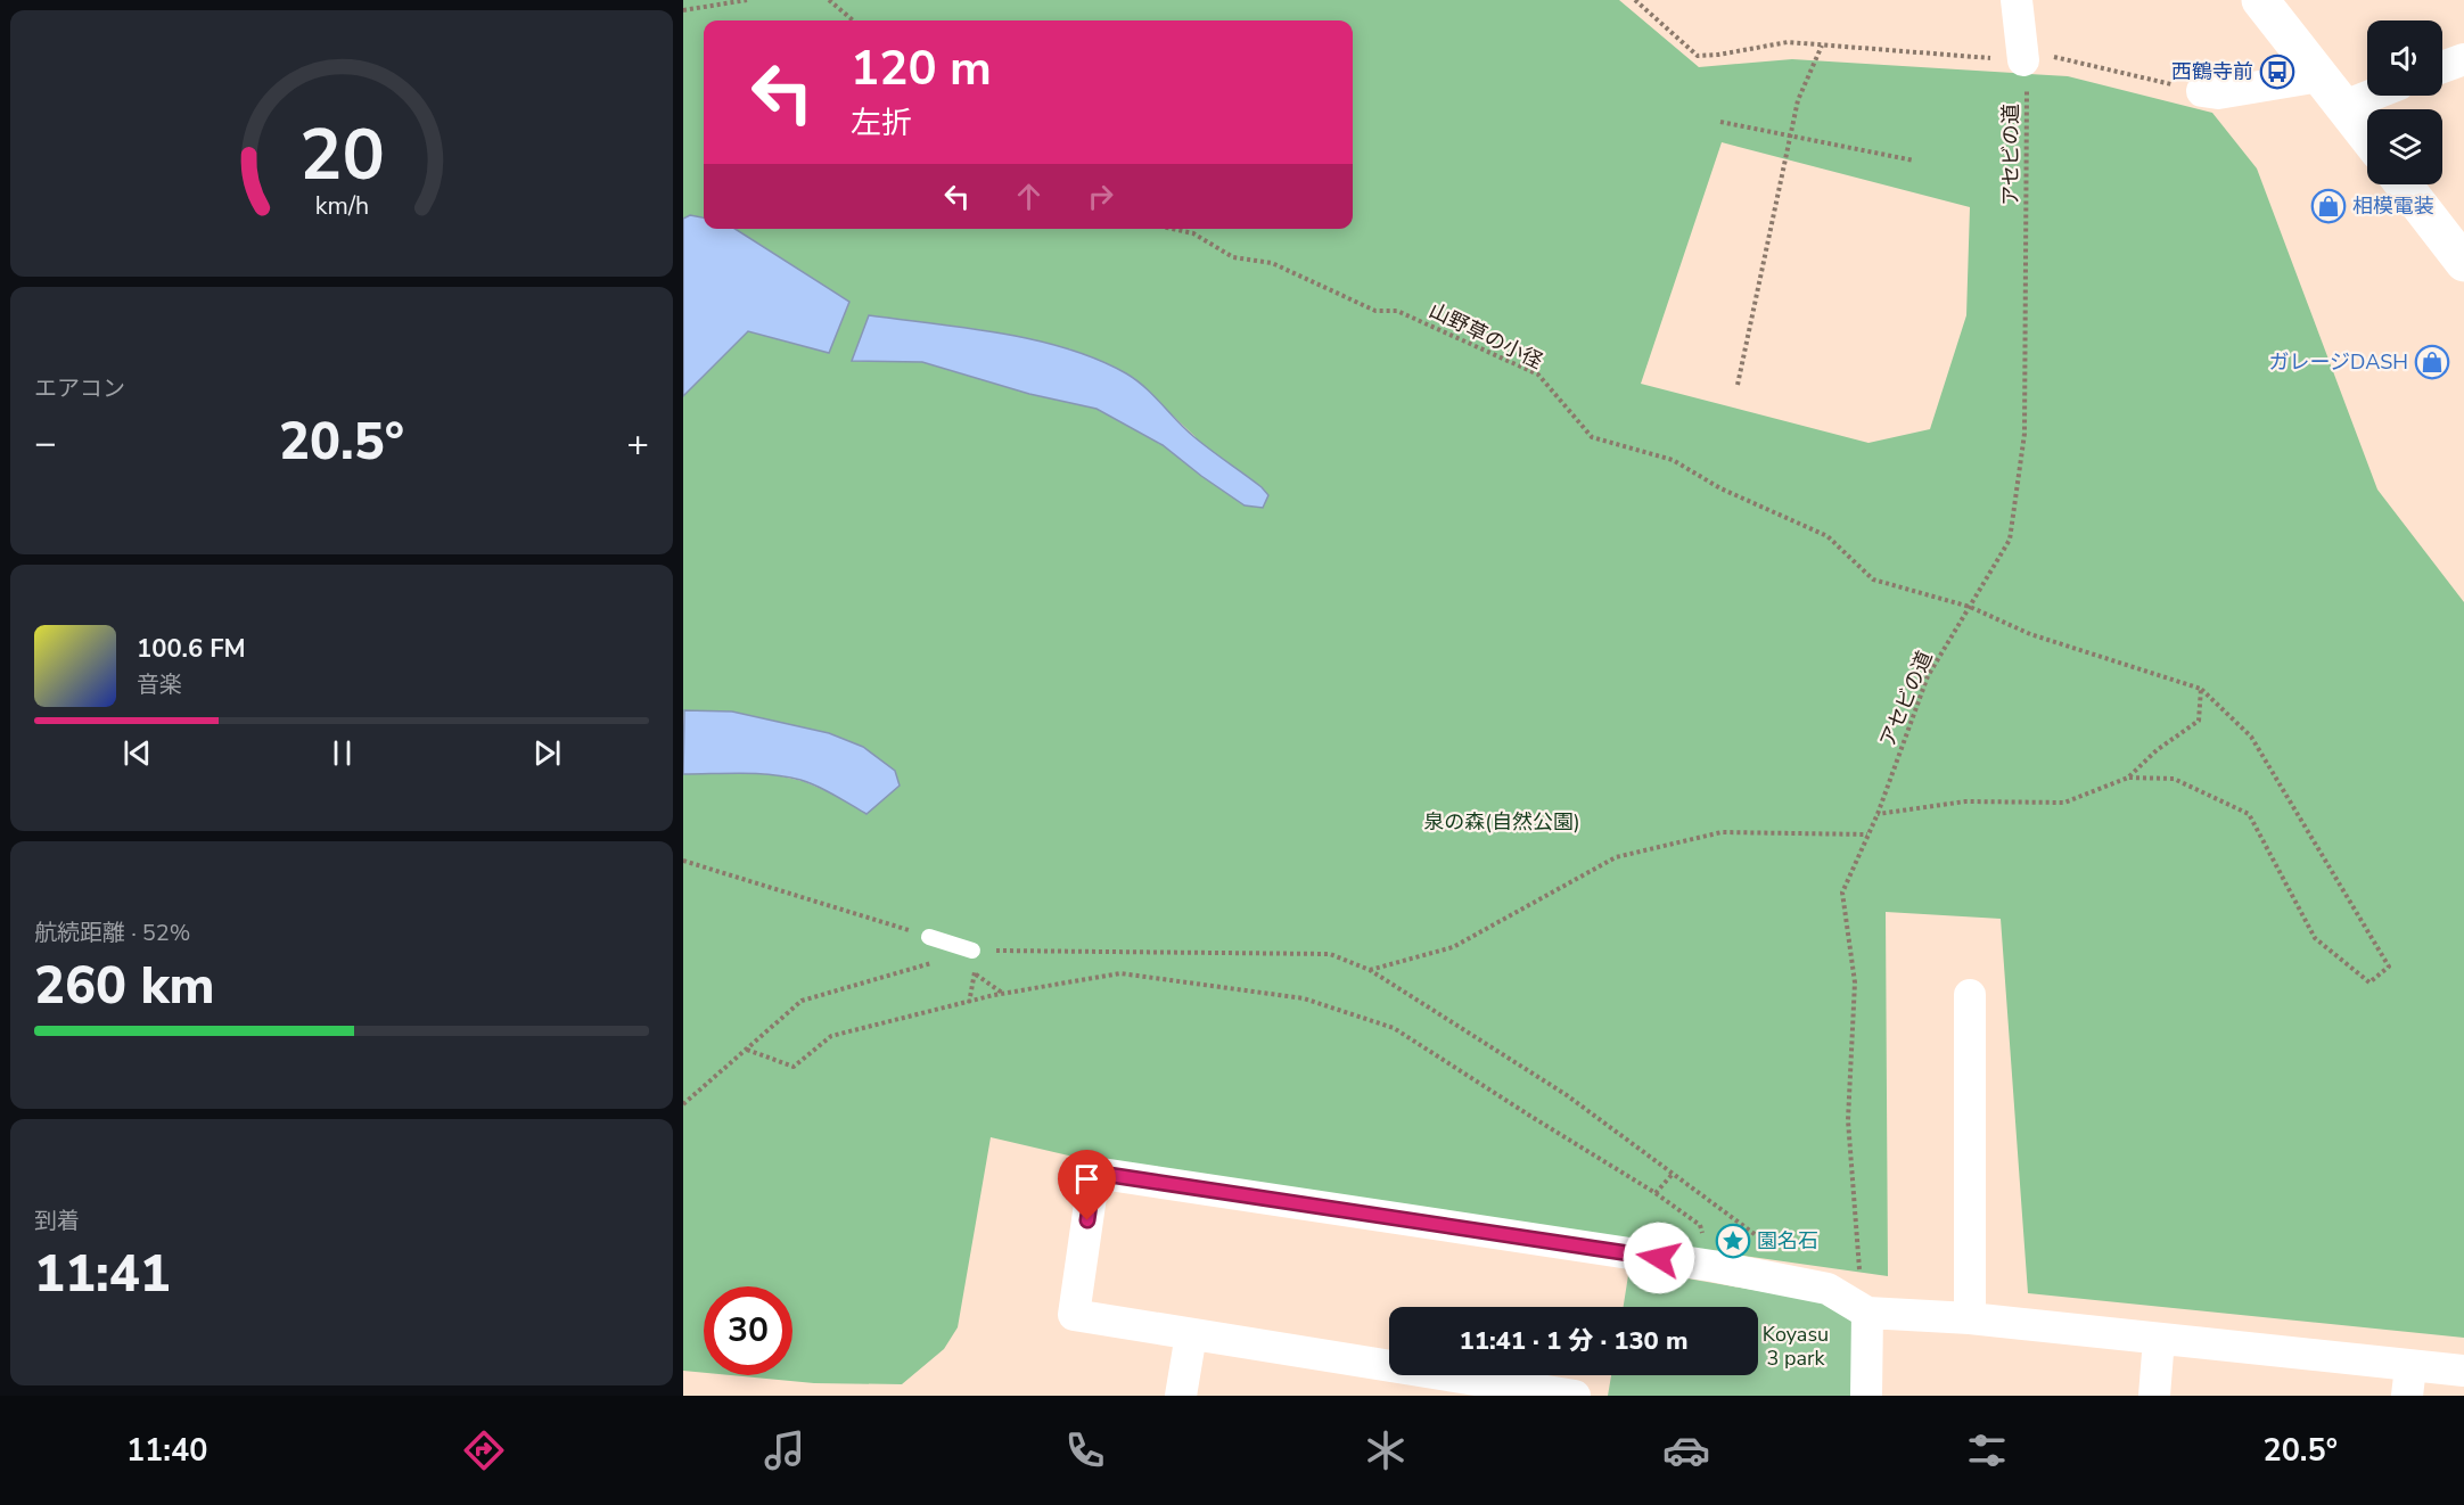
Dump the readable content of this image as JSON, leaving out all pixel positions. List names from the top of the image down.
{
  "streets": {
    "path": ["アセビの道", "山野草の小径"]
  },
  "crossings": [
    ["アセビの道", "山野草の小径"]
  ],
  "parks": ["泉の森(自然公園)", "Koyasu 3 park"],
  "places": {
    "bus stop": ["西鶴寺前"],
    "shop": ["相模電装", "ガレージDASH"],
    "place": ["園名石"]
  },
  "page": {
    "turn": ["120 m", "左折"],
    "tile": [
      "エアコン",
      ["航続距離 · 52%", "260 km"],
      ["到着", "11:41"]
    ],
    "heat": ["−", "20.5°", "+"],
    "song": ["100.6 FM", "音楽"],
    "limit": "30",
    "trip": "11:41 · 1 分 · 130 m",
    "tabs": ["11:40", "20.5°"],
    "gauge": ["20", "km/h"]
  }
}
